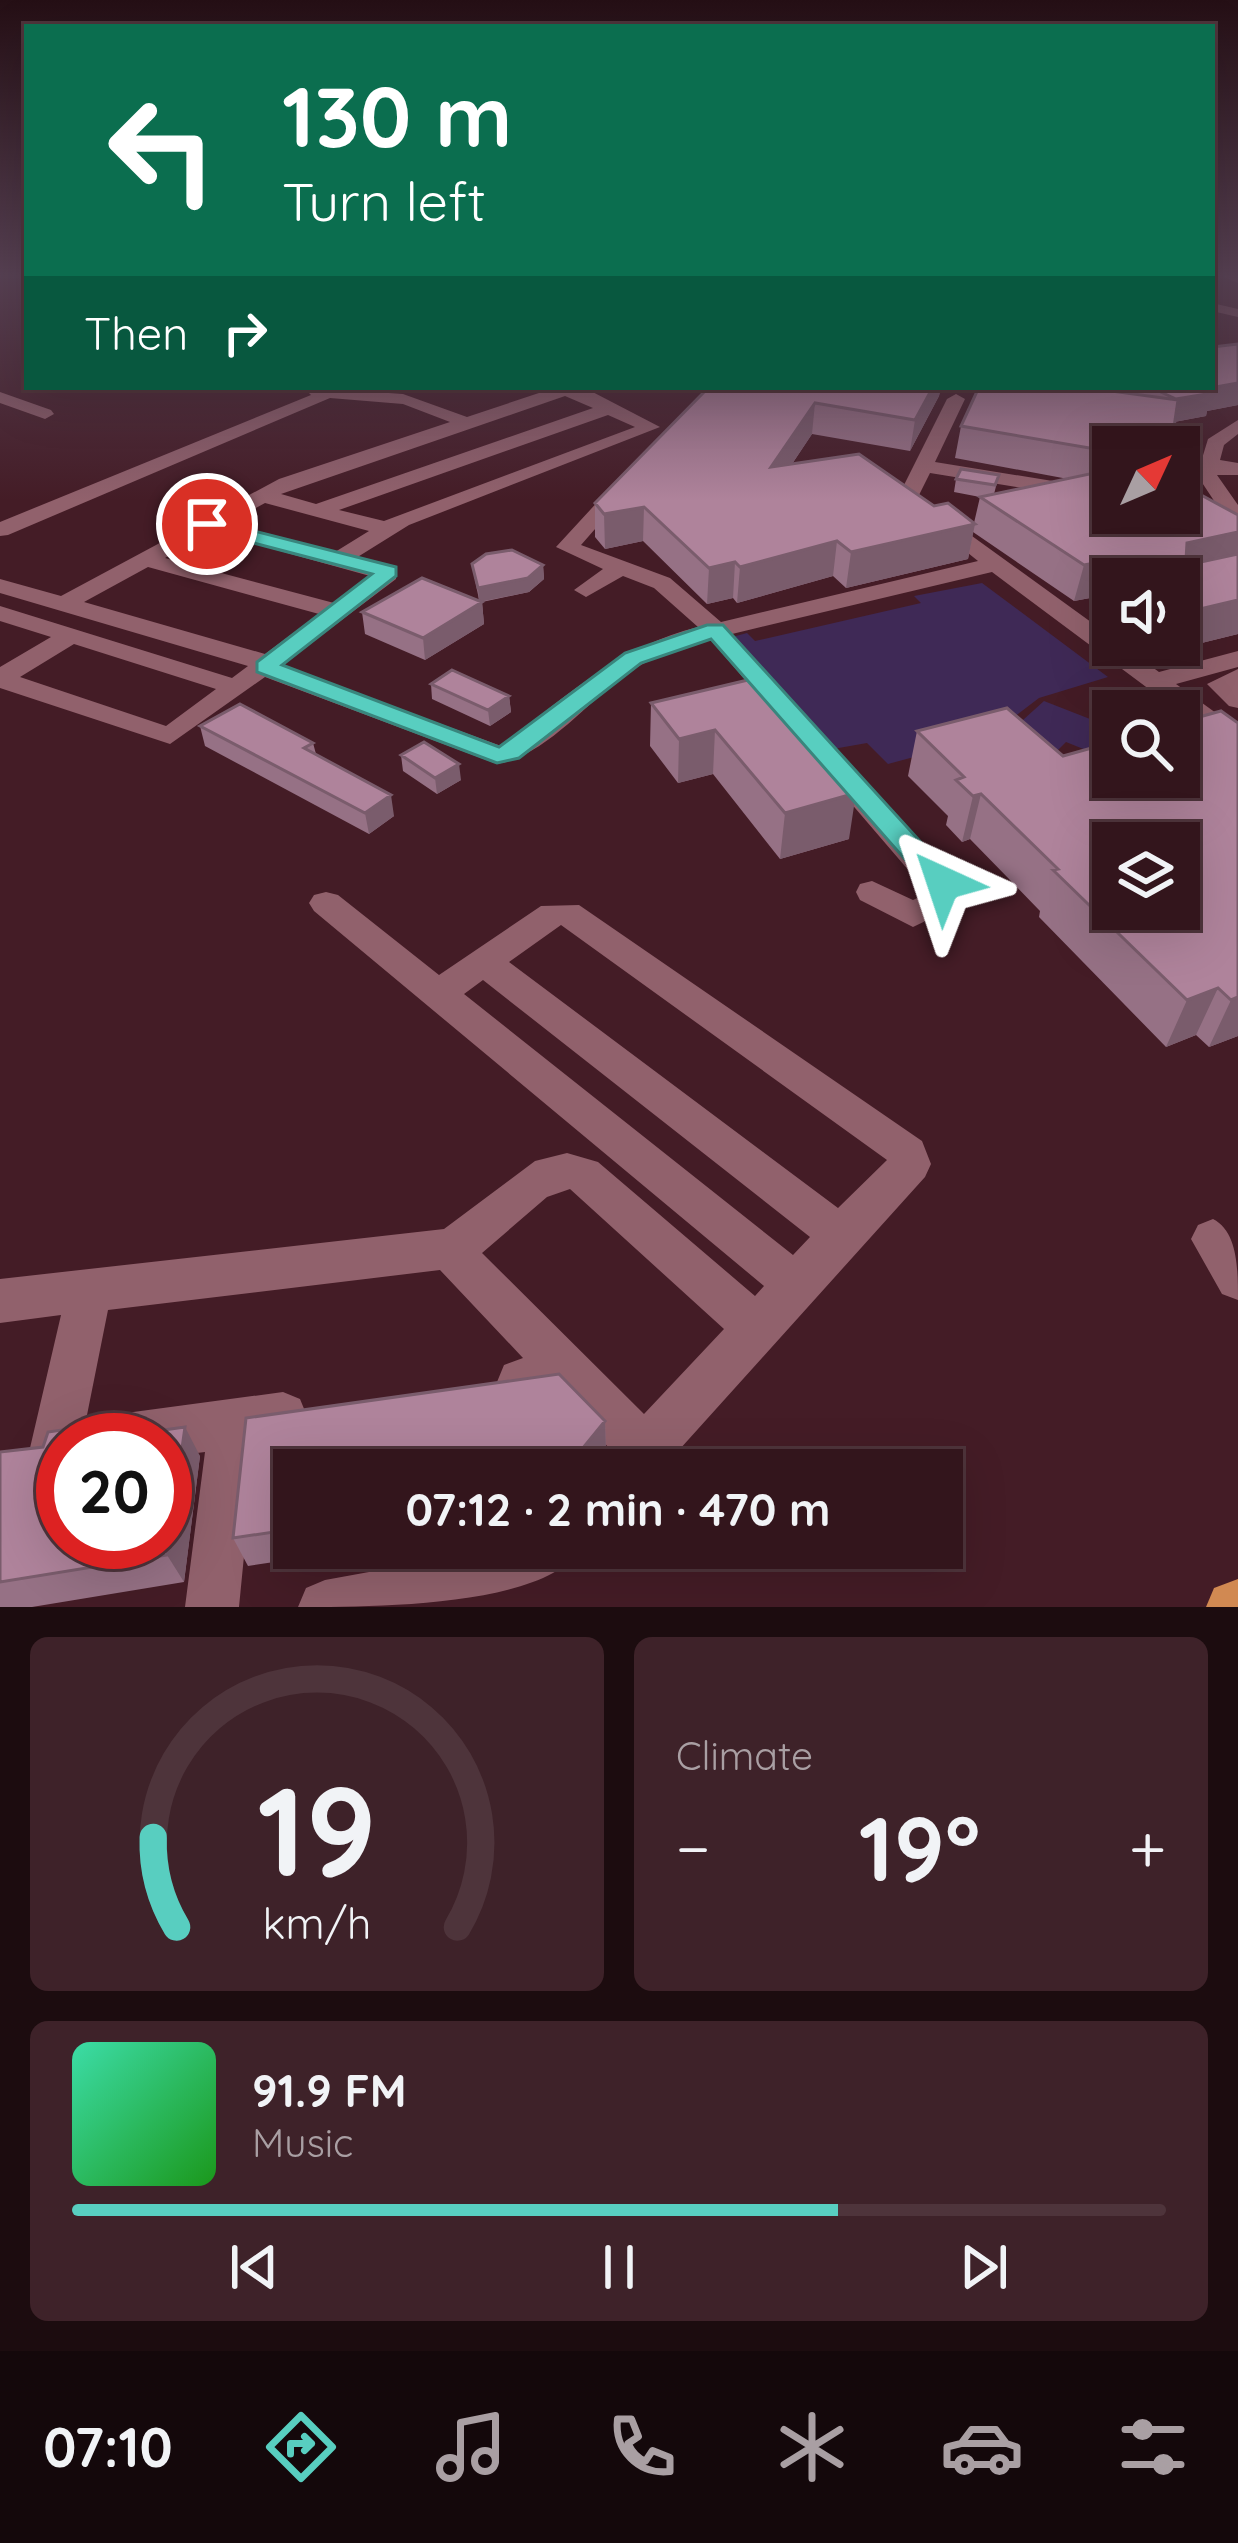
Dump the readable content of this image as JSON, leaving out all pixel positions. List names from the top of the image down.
{
  "north": "top right",
  "page": {
    "turn": ["130 m", "Turn left"],
    "then": "Then",
    "limit": "20",
    "trip": "07:12 · 2 min · 470 m",
    "tile": "Climate",
    "heat": ["−", "19°", "+"],
    "song": ["91.9 FM", "Music"],
    "tabs": "07:10",
    "gauge": ["19", "km/h"]
  }
}
